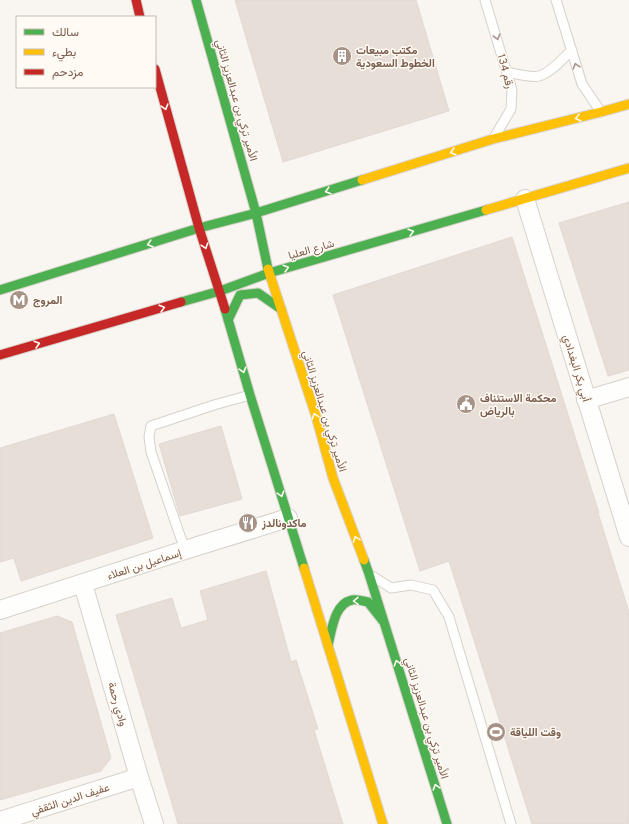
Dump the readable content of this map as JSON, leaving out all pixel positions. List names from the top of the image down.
{
  "streets": {
    "street": [
      "الأمير تركي بن عبدالعزيز الثاني",
      "شارع العليا",
      "أبي بكر البغدادي",
      "إسماعيل بن العلاء",
      "وادي رحمة",
      "عفيف الدين الثقفي"
    ],
    "lane": ["رقم 134"]
  },
  "crossings": [
    ["الأمير تركي بن عبدالعزيز الثاني", "شارع العليا"],
    ["شارع العليا", "أبي بكر البغدادي"],
    ["إسماعيل بن العلاء", "وادي رحمة"],
    ["وادي رحمة", "عفيف الدين الثقفي"]
  ],
  "places": {
    "building": ["مكتب مبيعات الخطوط السعودية"],
    "metro station": ["المروج"],
    "public building": ["محكمة الاستئناف بالرياض"],
    "restaurant": ["ماكدونالدز"],
    "sports": ["وقت اللياقة"]
  },
  "legend": ["سالك", "بطيء", "مزدحم"]
}
